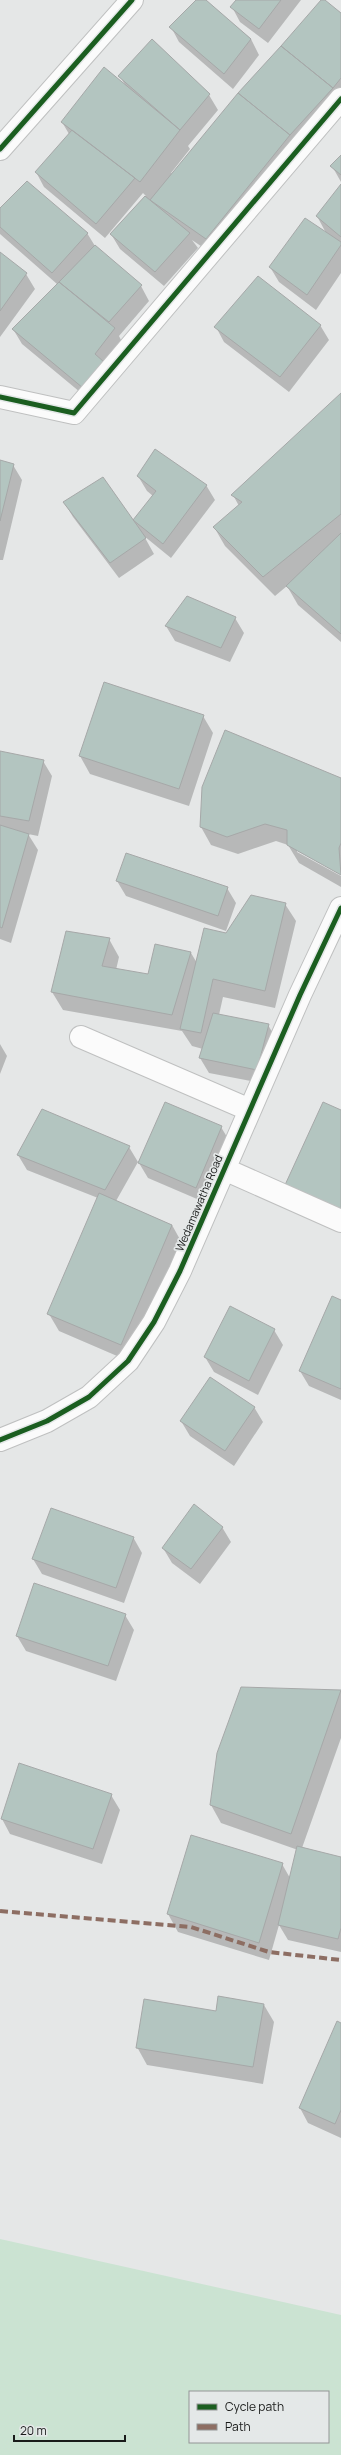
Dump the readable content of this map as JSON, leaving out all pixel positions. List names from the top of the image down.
{
  "streets": {
    "street": ["Wedamawatha Road"]
  },
  "legend": ["Cycle path", "Path"],
  "scale_bar": "20 m"
}
